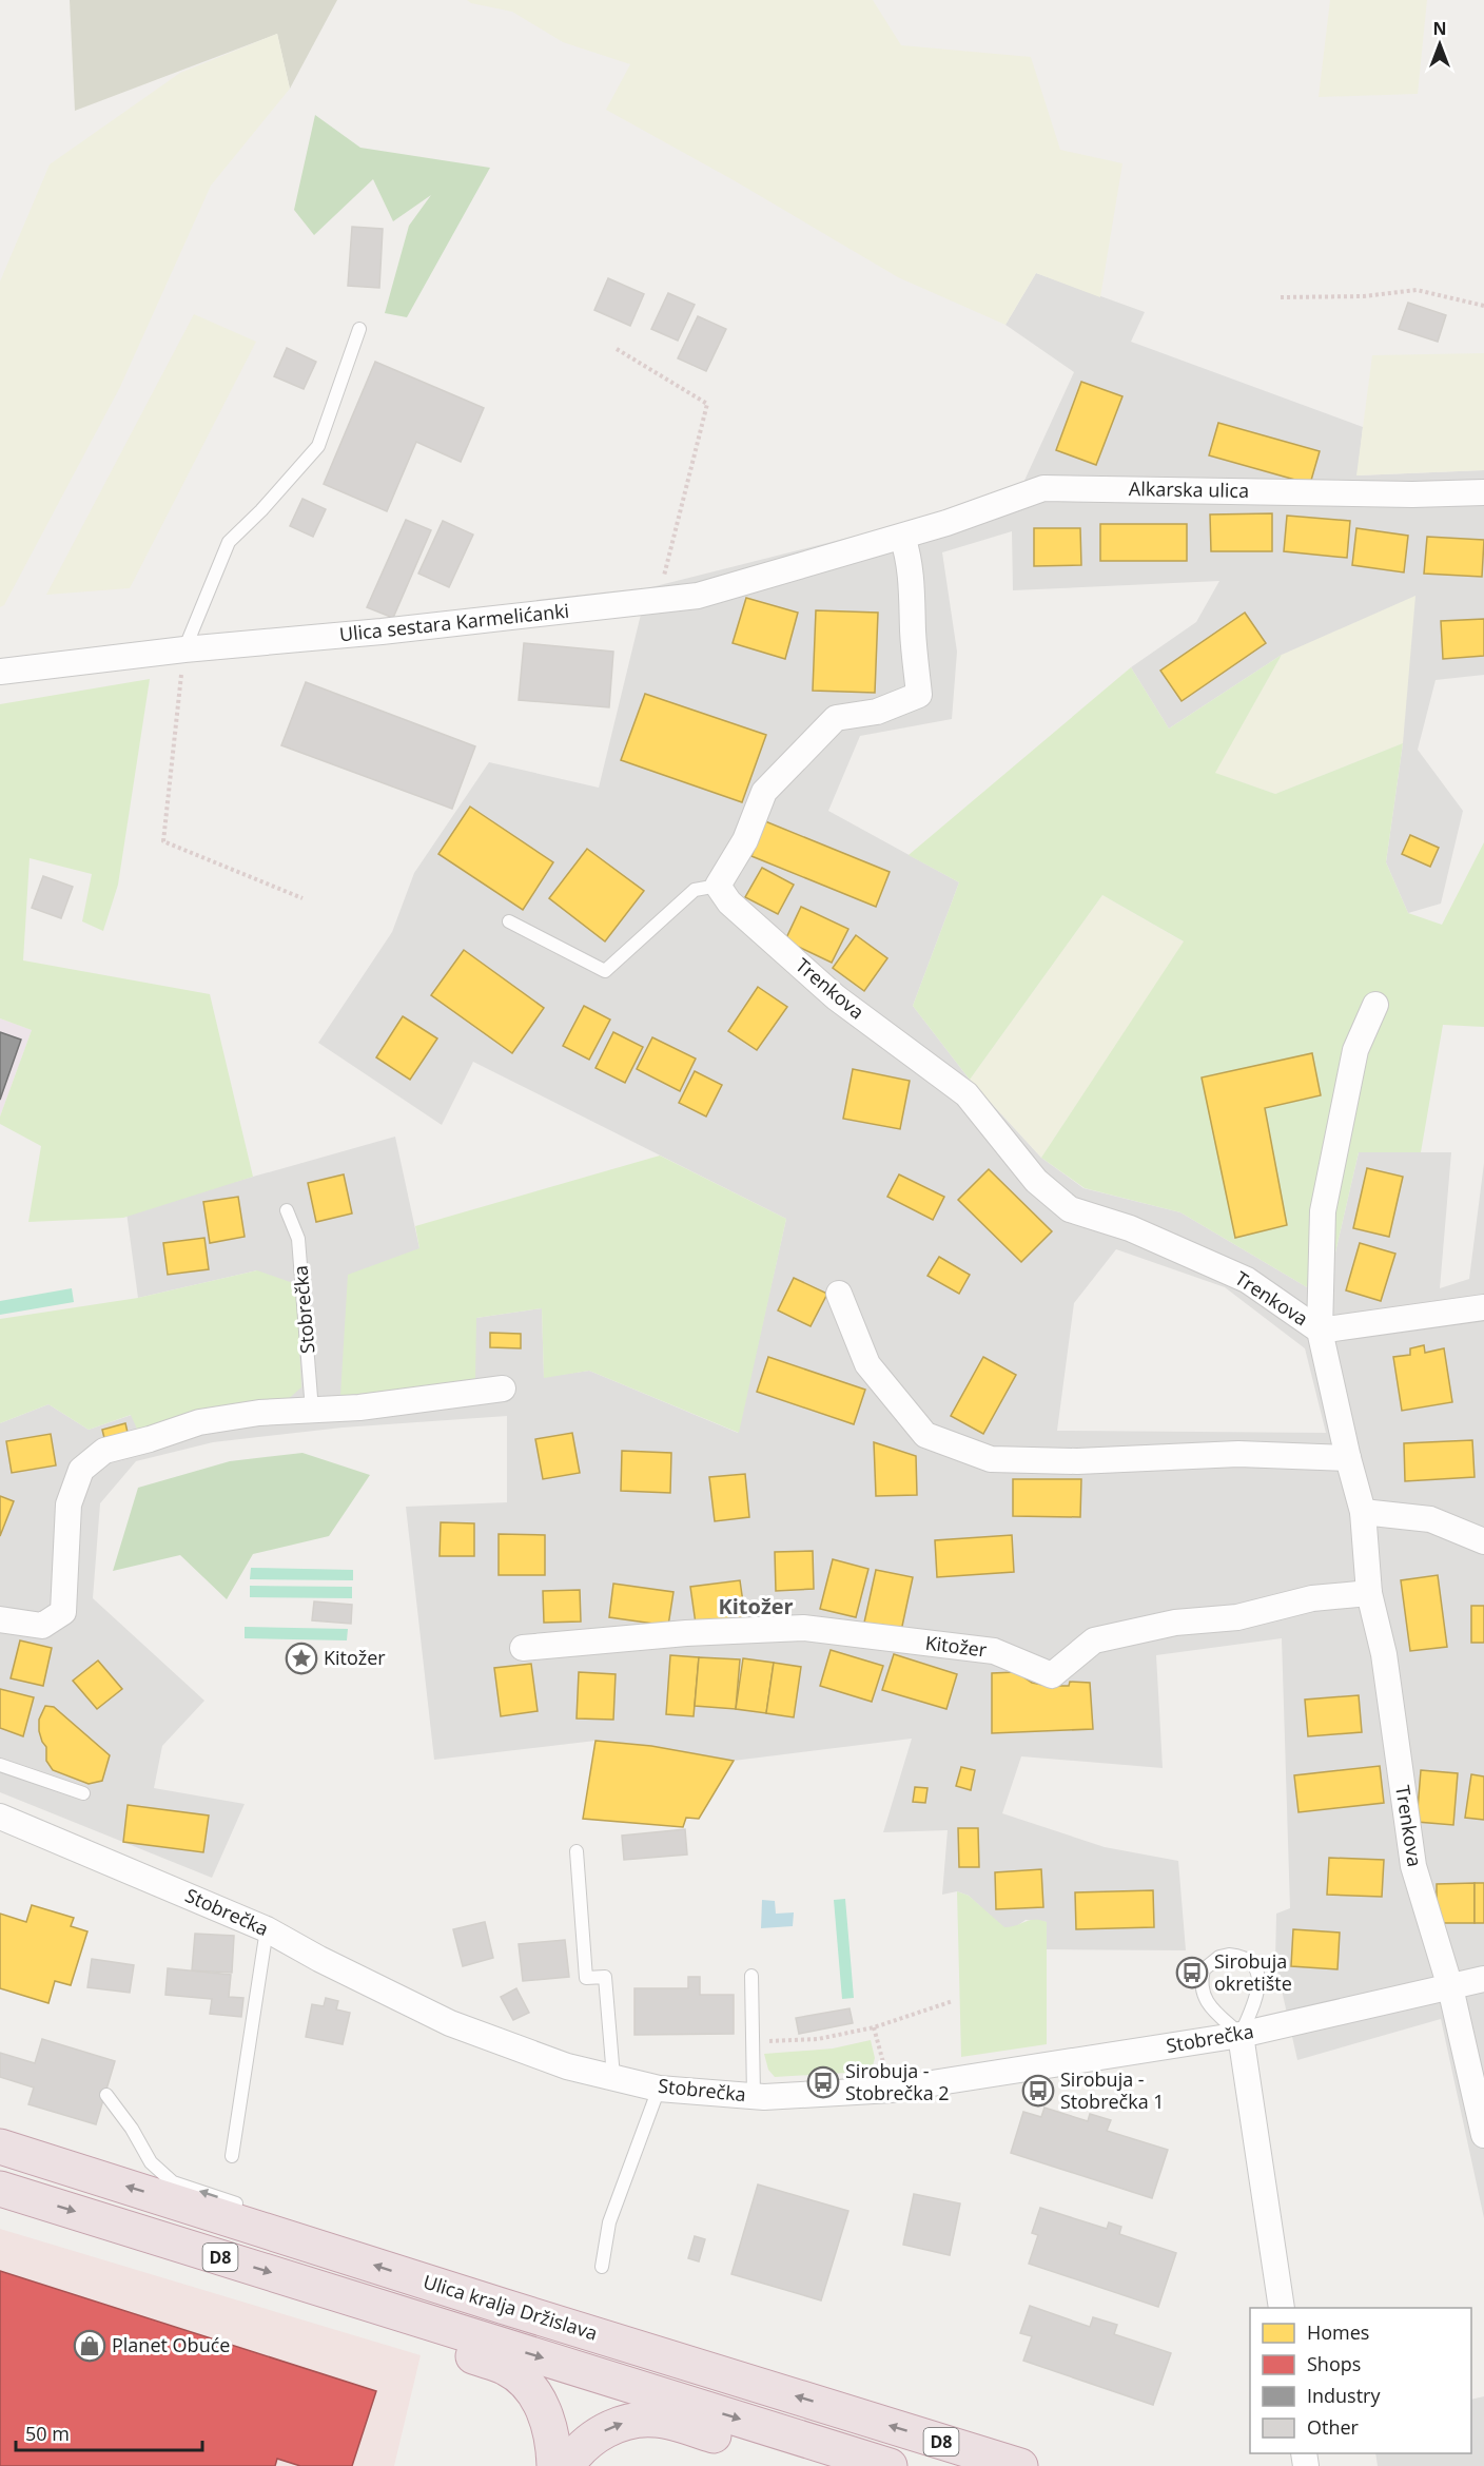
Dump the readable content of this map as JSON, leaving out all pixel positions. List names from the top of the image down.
{
  "streets": {
    "highway": ["D8", "Ulica kralja Držislava"],
    "street": [
      "Alkarska ulica",
      "Ulica sestara Karmelićanki",
      "Trenkova",
      "Stobrečka",
      "Kitožer"
    ]
  },
  "crossings": [
    ["Alkarska ulica", "Ulica sestara Karmelićanki"],
    ["Trenkova", "Stobrečka"],
    ["Trenkova", "Kitožer"]
  ],
  "districts": ["Kitožer"],
  "places": {
    "place": ["Kitožer"],
    "bus stop": ["Sirobuja okretište", "Sirobuja - Stobrečka 2", "Sirobuja - Stobrečka 1"],
    "shop": ["Planet Obuće"]
  },
  "legend": [
    "Homes",
    "Shops",
    "Industry",
    "Other"
  ],
  "scale_bar": "50 m",
  "north": "top"
}
